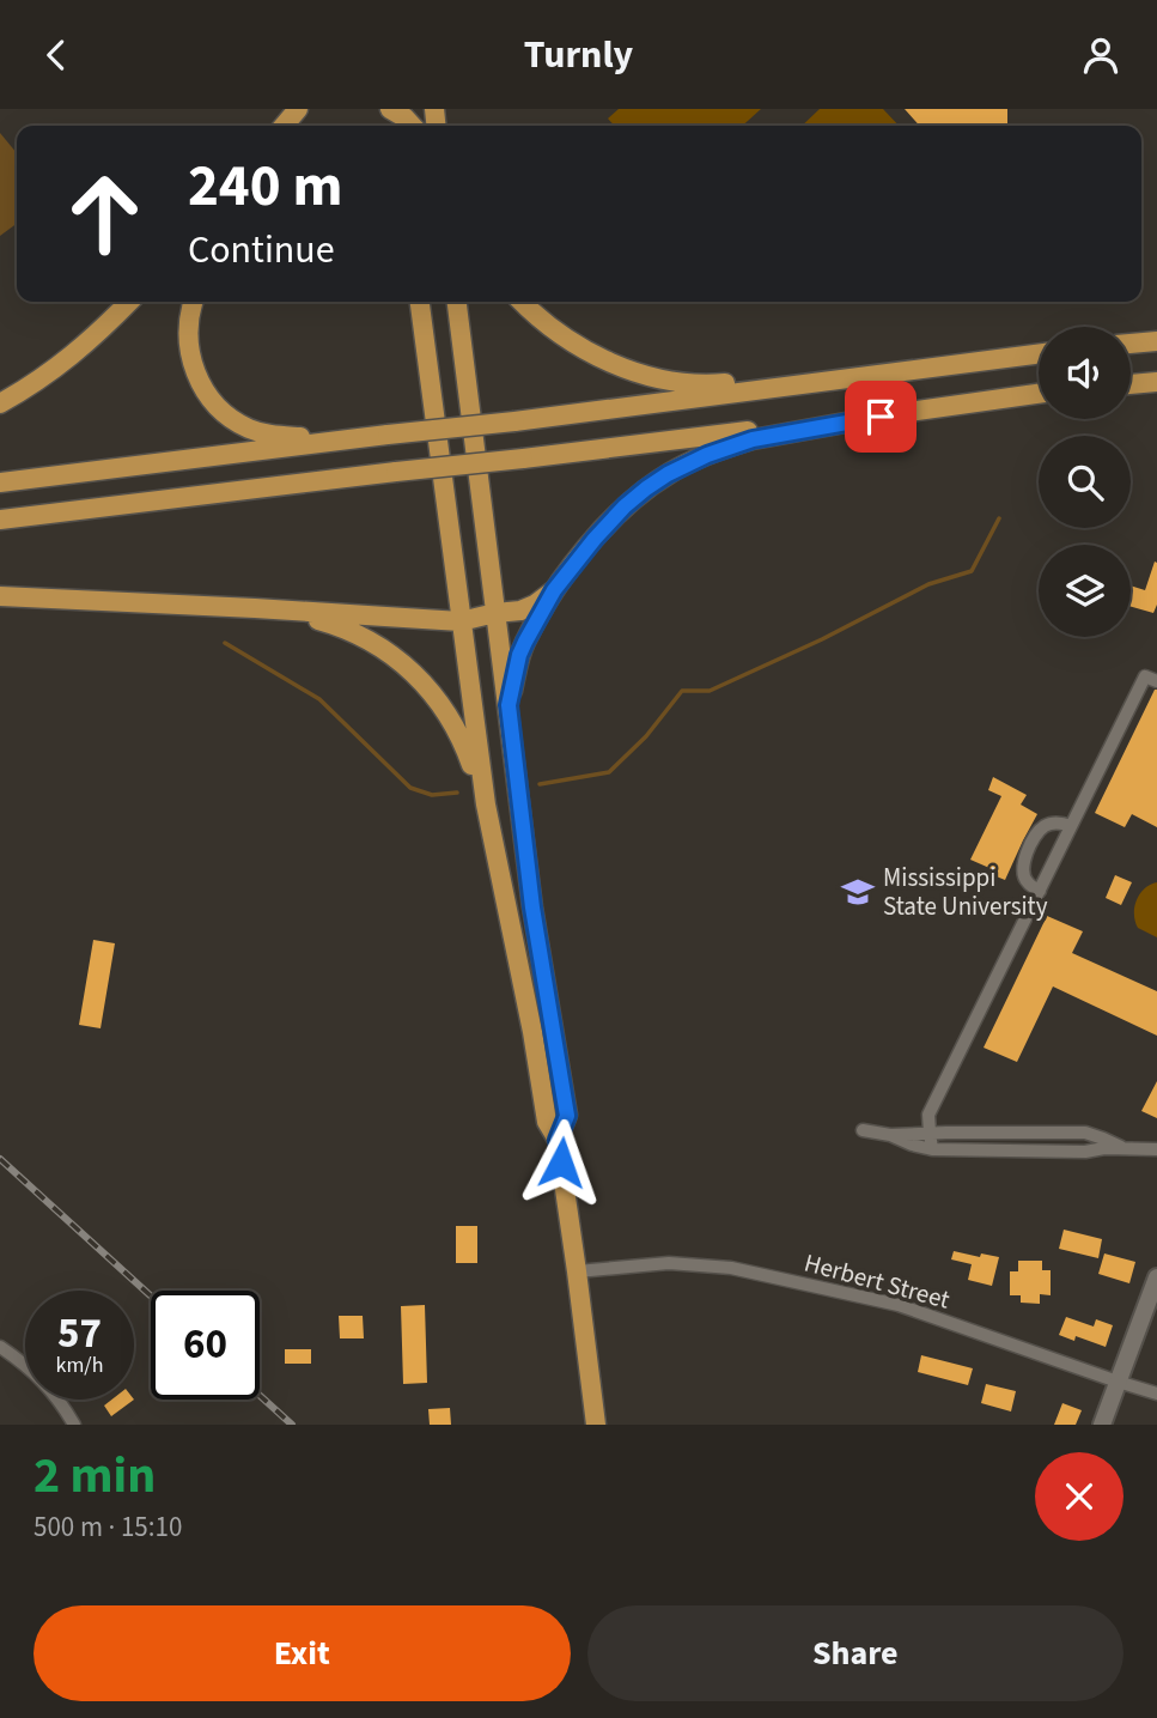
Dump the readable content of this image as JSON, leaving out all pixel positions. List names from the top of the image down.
{
  "streets": {
    "street": ["Herbert Street"]
  },
  "places": {
    "school or university": ["Mississippi State University"]
  },
  "page": {
    "header": "Turnly",
    "turn": ["240 m", "Continue"],
    "speed": "57 km/h",
    "limit": "60",
    "heading": ["2 min", "500 m · 15:10"],
    "buttons": ["Exit", "Share"]
  }
}
